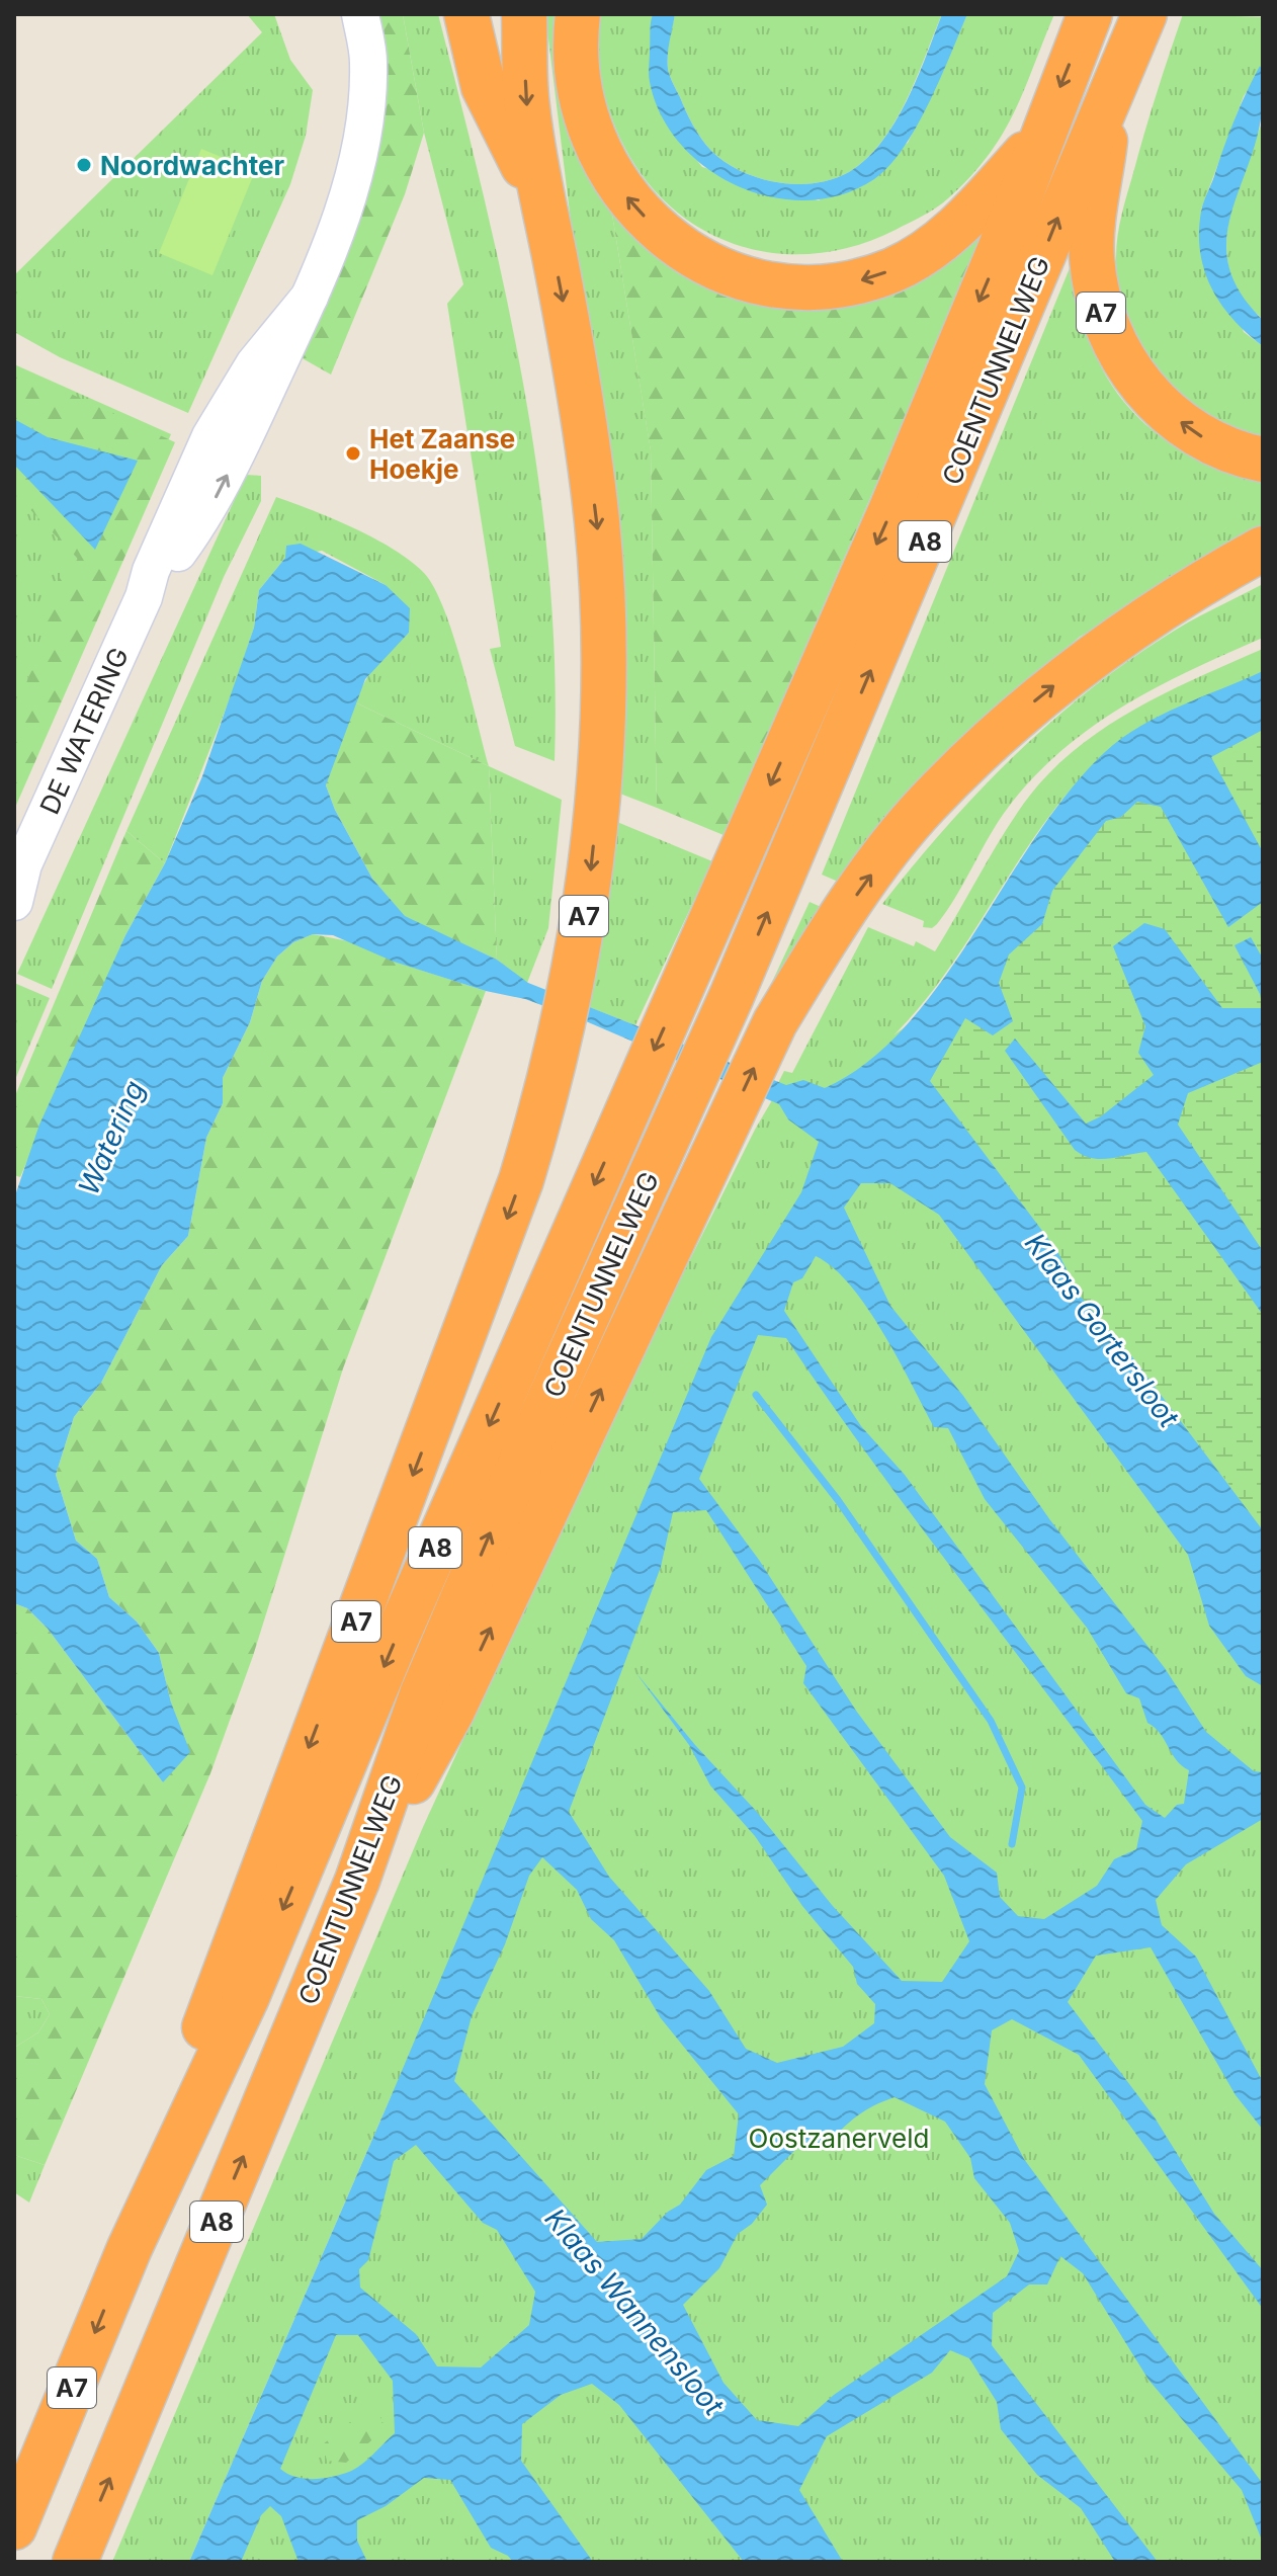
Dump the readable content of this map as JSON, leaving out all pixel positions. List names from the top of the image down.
{
  "streets": {
    "highway": ["A7", "COENTUNNELWEG", "A8"],
    "main road": ["DE WATERING"]
  },
  "crossings": [
    ["A7", "COENTUNNELWEG"],
    ["COENTUNNELWEG", "A8"]
  ],
  "water": ["Watering", "Klaas Gortersloot", "Klaas Wannensloot"],
  "parks": ["Oostzanerveld"],
  "places": ["Noordwachter", "Het Zaanse Hoekje"]
}
